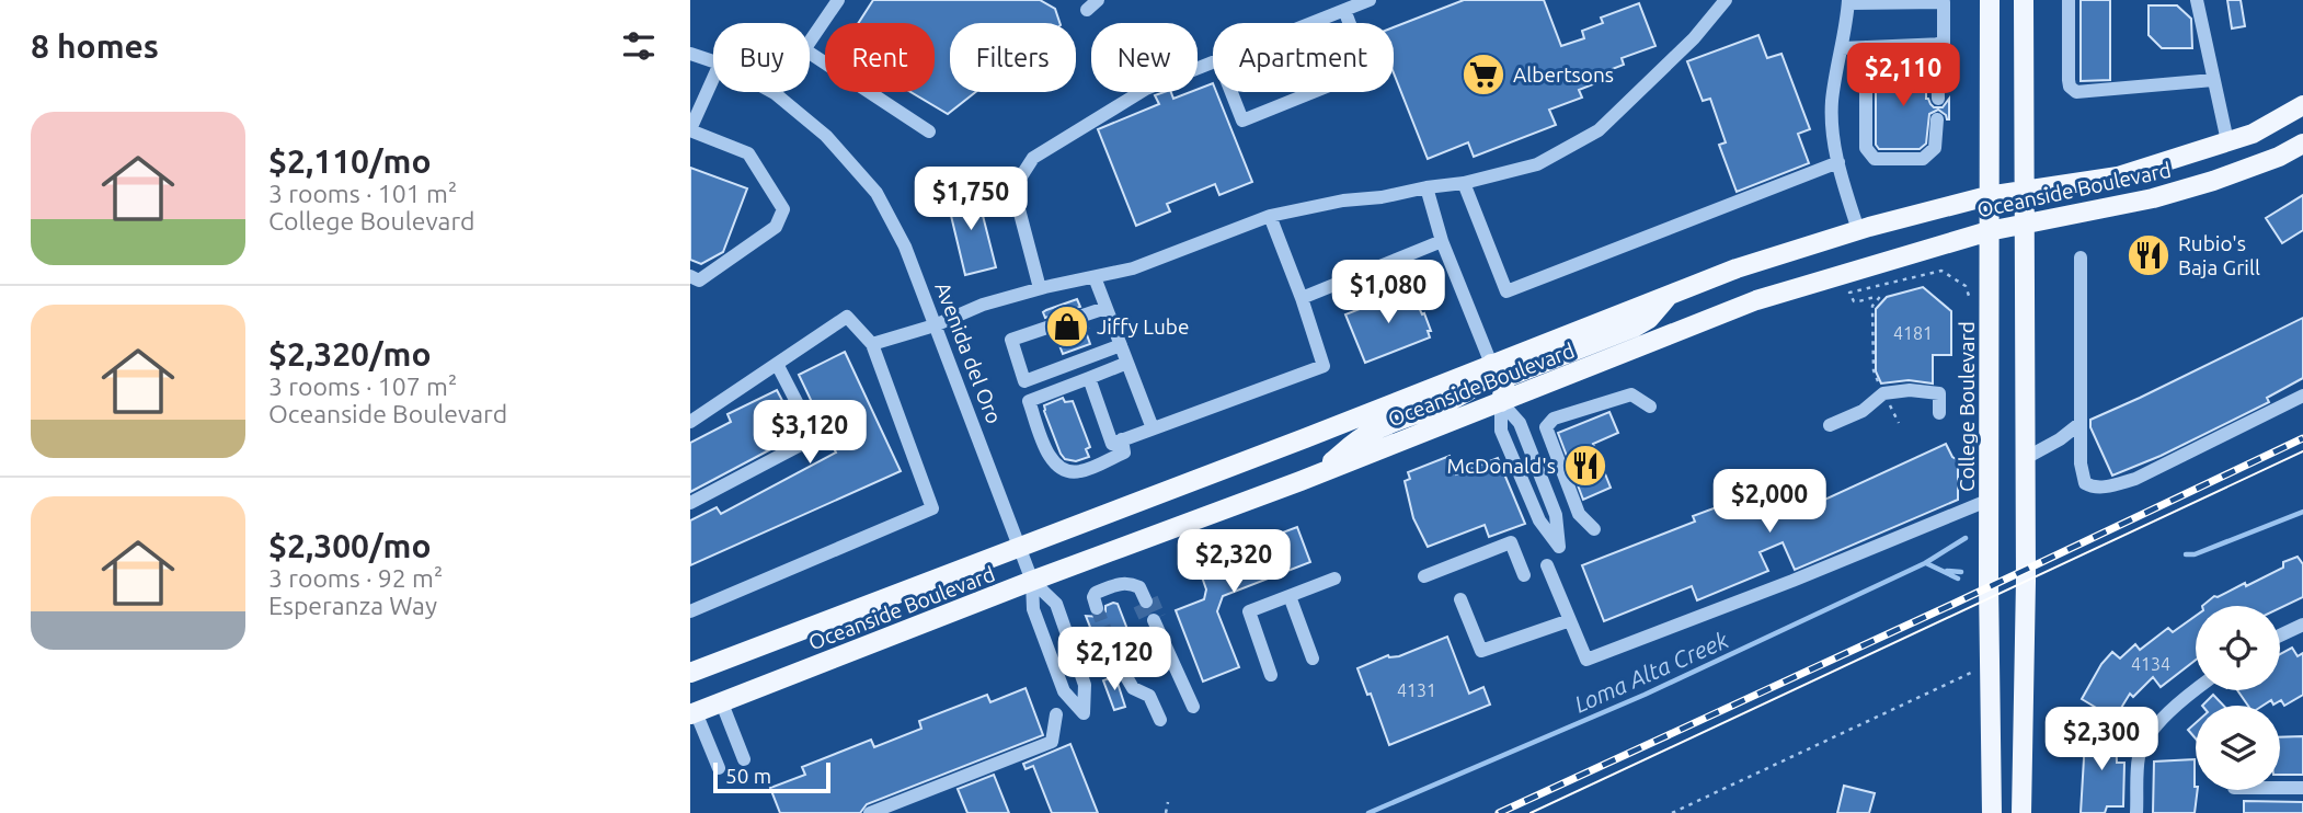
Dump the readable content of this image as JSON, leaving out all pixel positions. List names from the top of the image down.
{
  "streets": {
    "main road": ["Oceanside Boulevard", "College Boulevard"],
    "street": ["Avenida del Oro"]
  },
  "crossings": [
    ["Oceanside Boulevard", "Avenida del Oro"],
    ["Oceanside Boulevard", "College Boulevard"]
  ],
  "water": ["Loma Alta Creek"],
  "places": {
    "supermarket": ["Albertsons"],
    "restaurant": ["Rubio's Baja Grill", "McDonald's"],
    "shop": ["Jiffy Lube"]
  },
  "house_numbers": ["4181", "4134", "4131"],
  "scale_bar": "50 m",
  "page": {
    "heading": "8 homes",
    "chip": [
      "Buy",
      "Rent",
      "Filters",
      "New",
      "Apartment"
    ],
    "price": [
      "$2,110",
      "$1,750",
      "$1,080",
      "$3,120",
      "$2,000",
      "$2,320",
      "$2,120",
      "$2,300"
    ],
    "list": [
      {
        "name": "$2,110/mo",
        "note": "3 rooms · 101 m² · College Boulevard"
      },
      {
        "name": "$2,320/mo",
        "note": "3 rooms · 107 m² · Oceanside Boulevard"
      },
      {
        "name": "$2,300/mo",
        "note": "3 rooms · 92 m² · Esperanza Way"
      }
    ],
    "scale": "50 m"
  }
}
